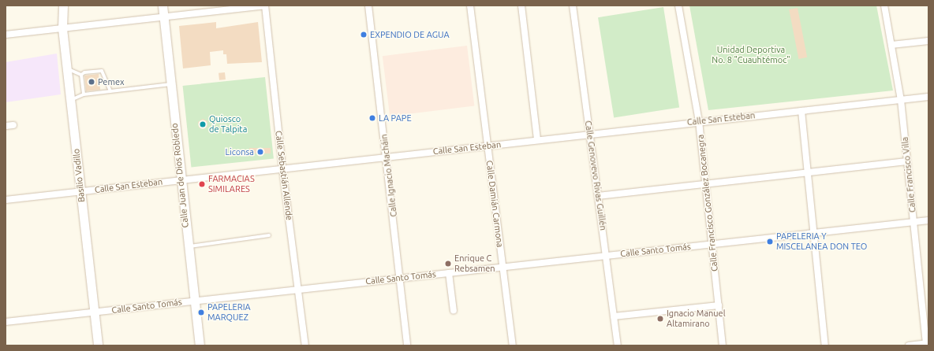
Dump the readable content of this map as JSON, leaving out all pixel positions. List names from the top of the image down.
{
  "streets": {
    "street": [
      "Calle San Esteban",
      "Calle Francisco Villa",
      "Basilio Vadillo",
      "Calle Juan de Dios Robledo",
      "Calle Sebastián Allende",
      "Calle Ignacio Macháin",
      "Calle Genovevo Rivas Guillén",
      "Calle Francisco González Bocanegra",
      "Calle Damián Carmona",
      "Calle Santo Tomás"
    ]
  },
  "crossings": [
    ["Calle San Esteban", "Calle Francisco Villa"],
    ["Calle San Esteban", "Basilio Vadillo"],
    ["Calle San Esteban", "Calle Juan de Dios Robledo"],
    ["Calle San Esteban", "Calle Sebastián Allende"],
    ["Calle San Esteban", "Calle Ignacio Macháin"],
    ["Calle San Esteban", "Calle Genovevo Rivas Guillén"],
    ["Calle San Esteban", "Calle Francisco González Bocanegra"],
    ["Calle San Esteban", "Calle Damián Carmona"],
    ["Calle Francisco Villa", "Calle Santo Tomás"],
    ["Basilio Vadillo", "Calle Santo Tomás"],
    ["Calle Juan de Dios Robledo", "Calle Santo Tomás"],
    ["Calle Sebastián Allende", "Calle Santo Tomás"],
    ["Calle Ignacio Macháin", "Calle Santo Tomás"],
    ["Calle Genovevo Rivas Guillén", "Calle Santo Tomás"],
    ["Calle Francisco González Bocanegra", "Calle Santo Tomás"],
    ["Calle Damián Carmona", "Calle Santo Tomás"]
  ],
  "parks": ["Unidad Deportiva No. 8 \"Cuauhtémoc\""],
  "places": [
    "EXPENDIO DE AGUA",
    "Pemex",
    "LA PAPE",
    "Quiosco de Talpita",
    "Liconsa",
    "FARMACIAS SIMILARES",
    "PAPELERIA Y MISCELANEA DON TEO",
    "Enrique C Rebsamen",
    "PAPELERIA MARQUEZ",
    "Ignacio Manuel Altamirano"
  ]
}
